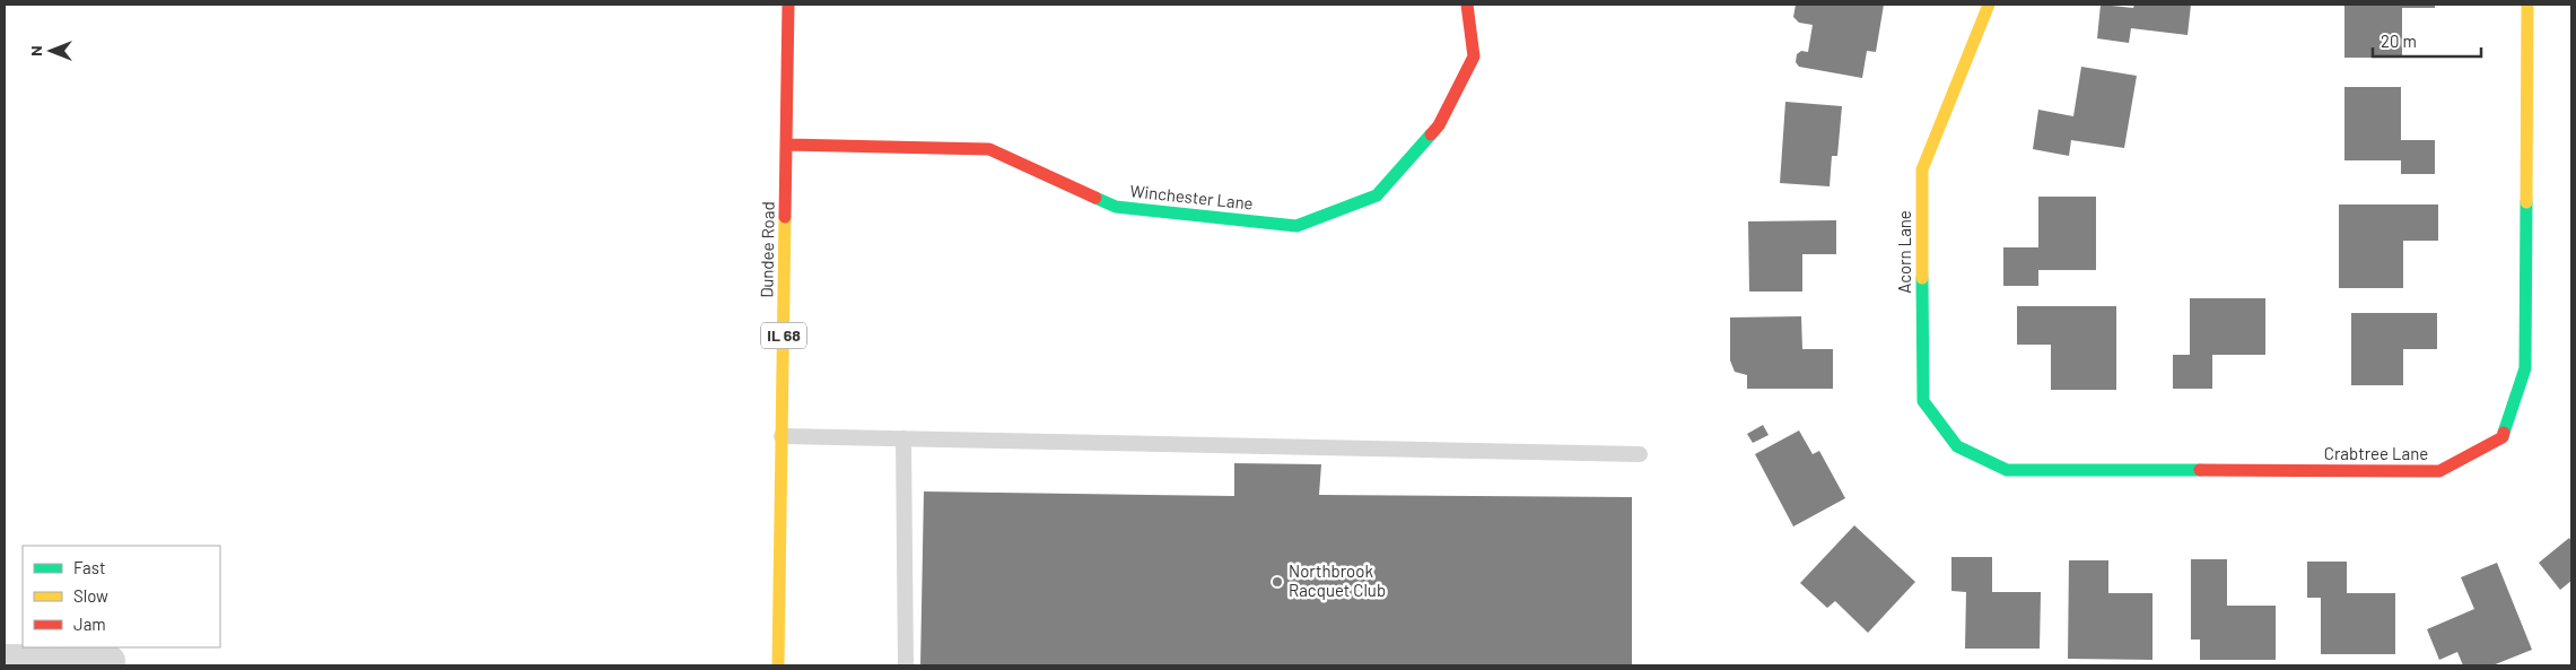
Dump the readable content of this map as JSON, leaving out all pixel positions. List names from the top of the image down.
{
  "streets": {
    "street": [
      "Winchester Lane",
      "Dundee Road",
      "Acorn Lane",
      "IL 68",
      "Crabtree Lane"
    ]
  },
  "crossings": [
    ["Winchester Lane", "Dundee Road"],
    ["Acorn Lane", "Crabtree Lane"]
  ],
  "places": ["Northbrook Racquet Club"],
  "legend": ["Fast", "Slow", "Jam"],
  "scale_bar": "20 m",
  "north": "left"
}
